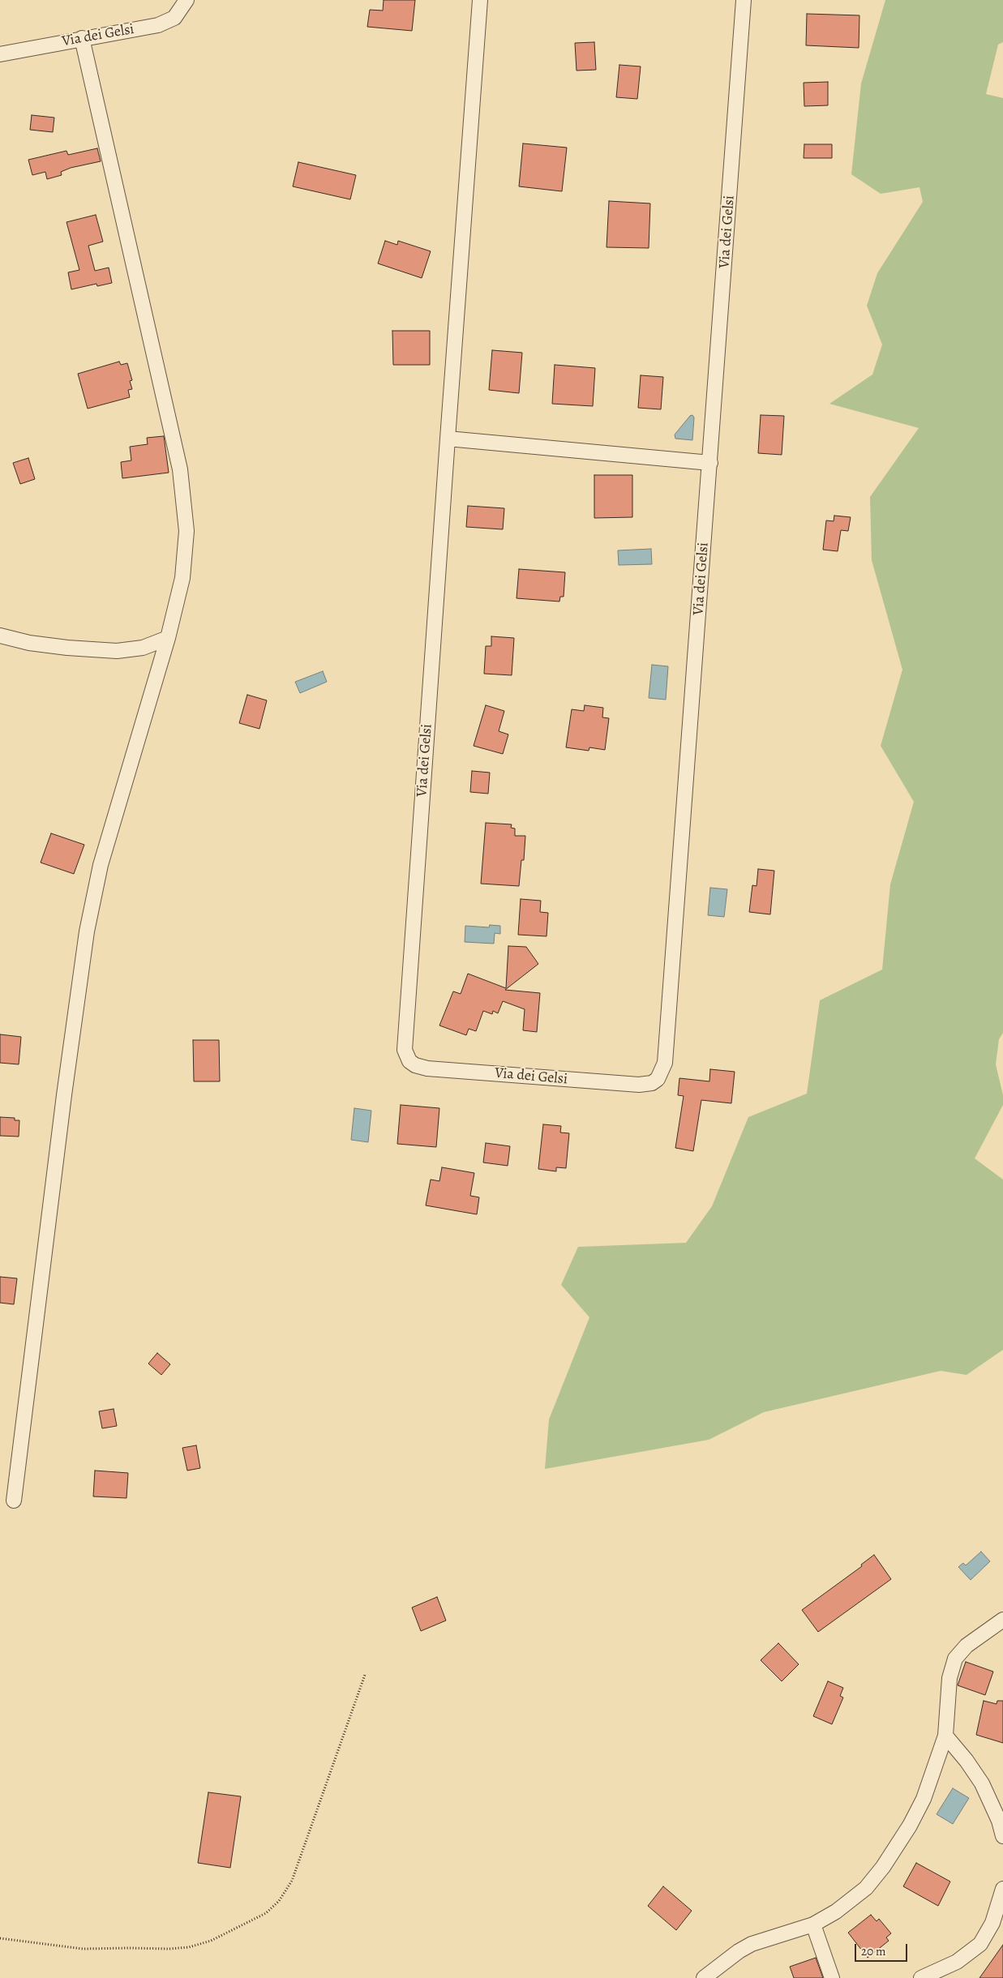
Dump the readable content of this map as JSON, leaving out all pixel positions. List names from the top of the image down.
{
  "streets": {
    "street": ["Via dei Gelsi"]
  },
  "scale_bar": "20 m"
}
